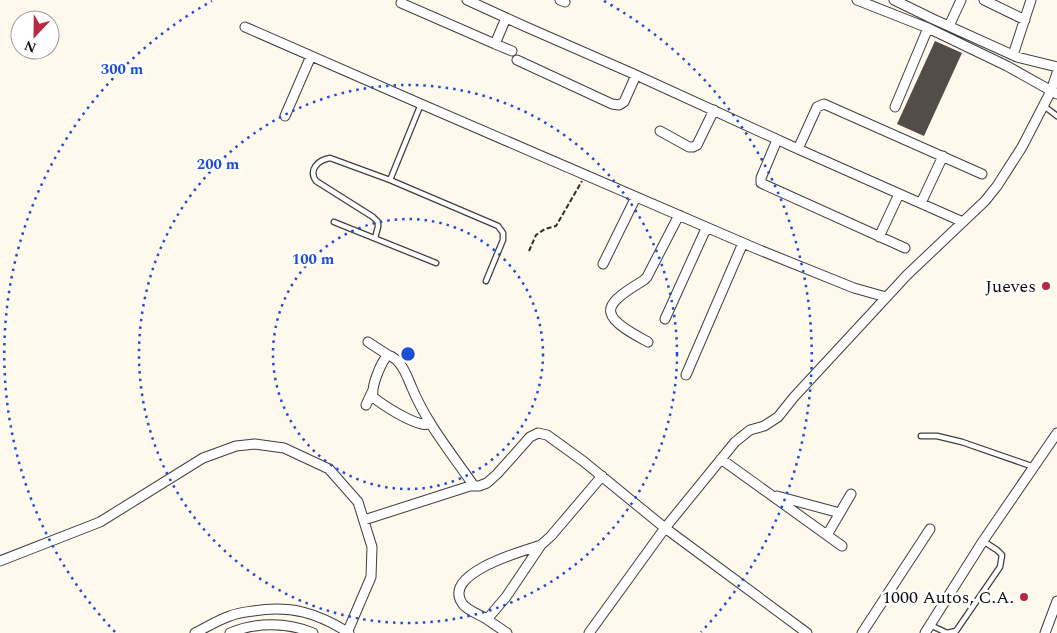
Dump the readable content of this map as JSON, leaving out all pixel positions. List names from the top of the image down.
{
  "places": ["Jueves", "1000 Autos, C.A."],
  "north": "bottom",
  "rings": ["300 m", "200 m", "100 m"]
}
